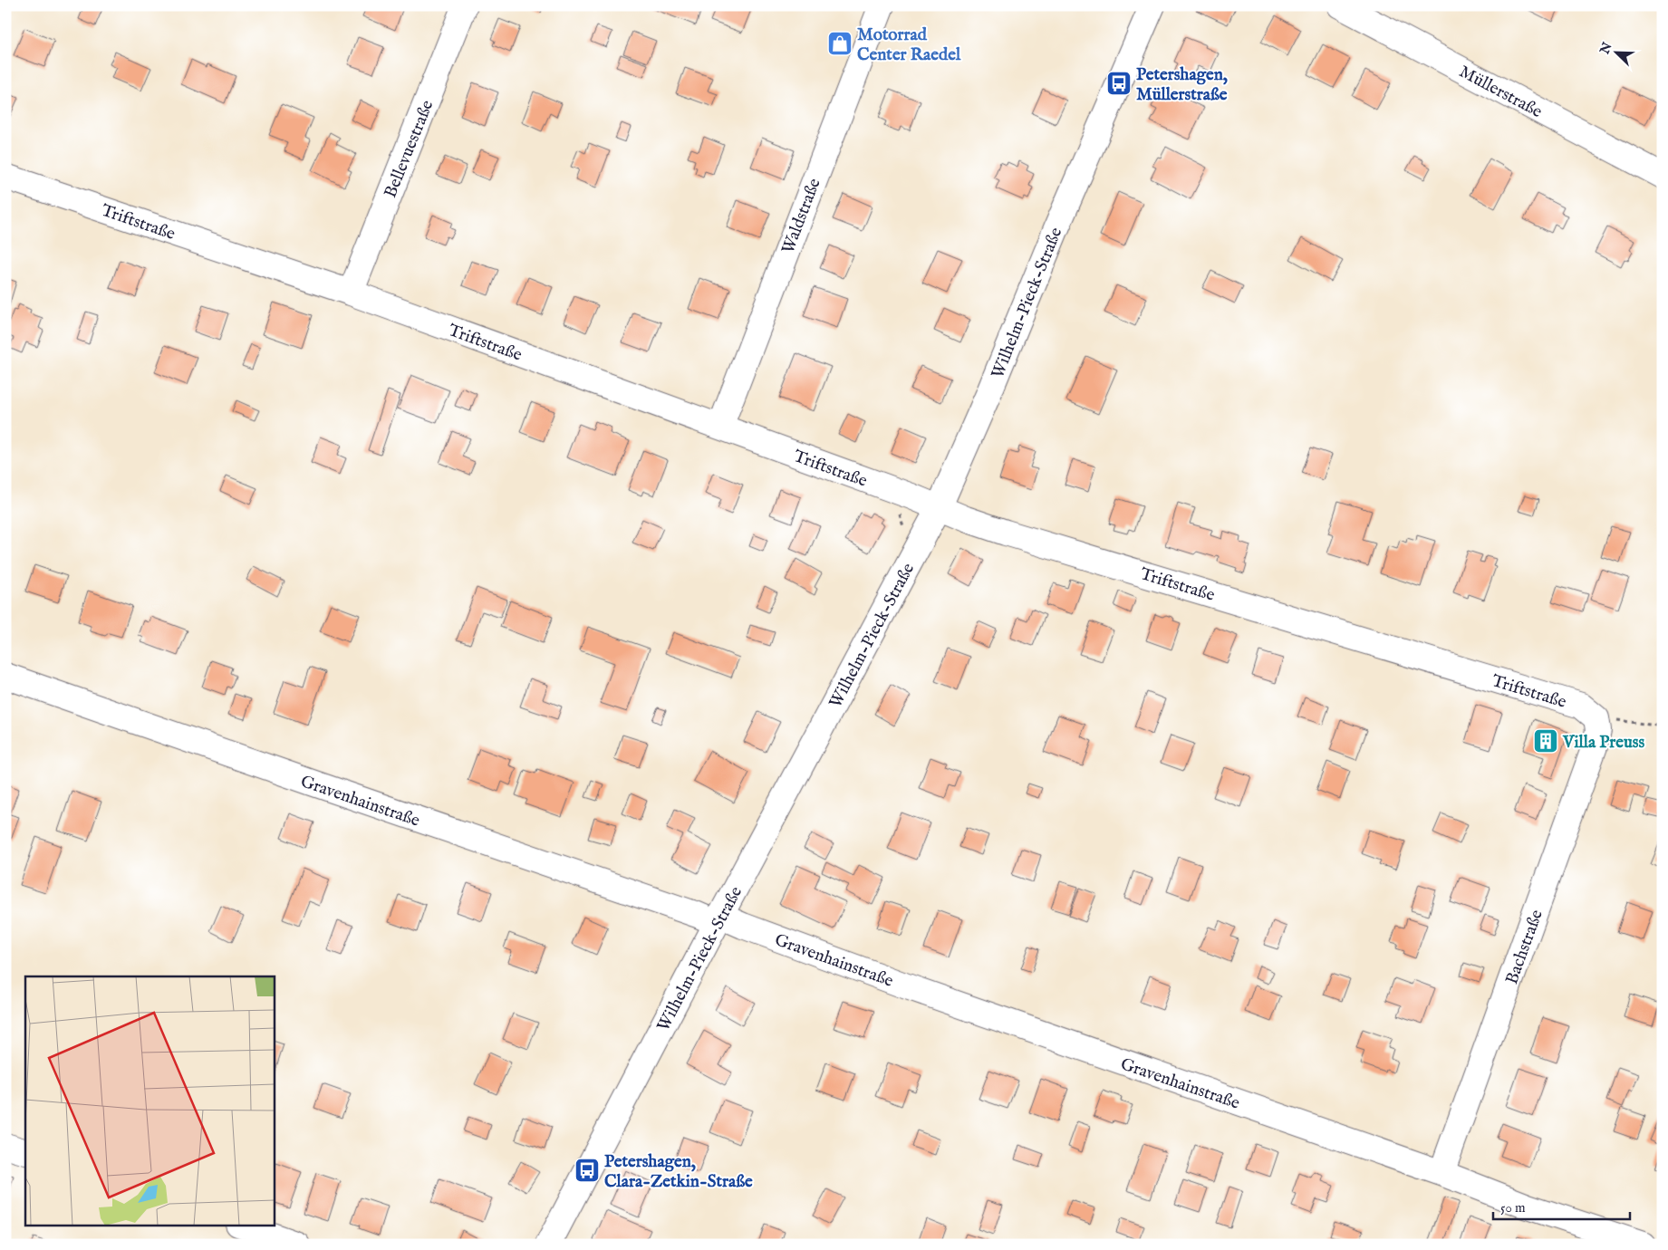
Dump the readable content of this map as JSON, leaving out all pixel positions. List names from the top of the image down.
{
  "streets": {
    "street": [
      "Müllerstraße",
      "Bellevuestraße",
      "Waldstraße",
      "Triftstraße",
      "Wilhelm-Pieck-Straße",
      "Gravenhainstraße",
      "Bachstraße"
    ]
  },
  "crossings": [
    ["Bellevuestraße", "Triftstraße"],
    ["Waldstraße", "Triftstraße"],
    ["Triftstraße", "Wilhelm-Pieck-Straße"],
    ["Triftstraße", "Bachstraße"],
    ["Wilhelm-Pieck-Straße", "Gravenhainstraße"],
    ["Gravenhainstraße", "Bachstraße"]
  ],
  "places": {
    "shop": ["Motorrad Center Raedel"],
    "bus stop": ["Petershagen, Müllerstraße", "Petershagen, Clara-Zetkin-Straße"],
    "building": ["Villa Preuss"]
  },
  "scale_bar": "50 m",
  "north": "top left"
}
